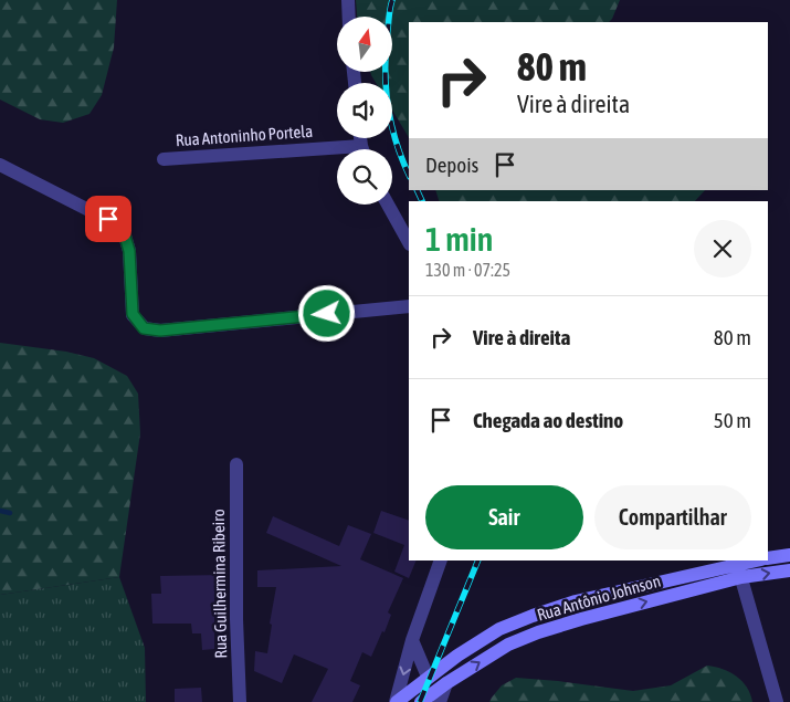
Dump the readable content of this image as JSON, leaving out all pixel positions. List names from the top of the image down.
{
  "streets": {
    "main road": ["Rua Antônio Johnson"],
    "street": ["Rua Antoninho Portela", "Rua Guilhermina Ribeiro"]
  },
  "north": "top",
  "page": {
    "turn": ["80 m", "Vire à direita"],
    "then": "Depois",
    "heading": ["1 min", "130 m · 07:25"],
    "list": [
      {
        "name": "Vire à direita",
        "value": "80 m"
      },
      {
        "name": "Chegada ao destino",
        "value": "50 m"
      }
    ],
    "buttons": ["Sair", "Compartilhar"]
  }
}
